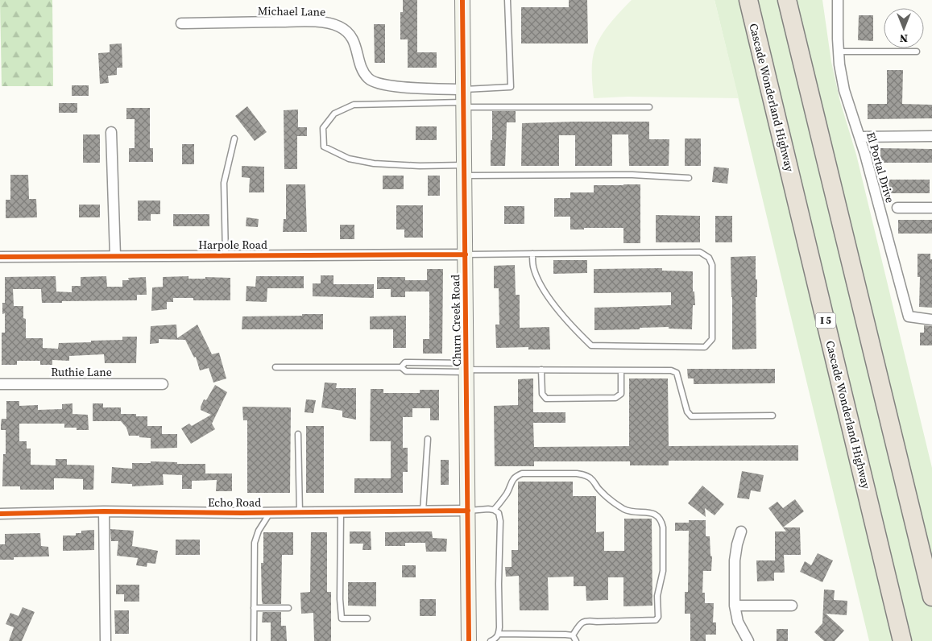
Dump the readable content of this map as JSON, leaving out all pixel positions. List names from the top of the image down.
{
  "streets": {
    "highway": ["Cascade Wonderland Highway", "I 5"],
    "main road": ["Churn Creek Road"],
    "street": [
      "Michael Lane",
      "El Portal Drive",
      "Harpole Road",
      "Ruthie Lane",
      "Echo Road"
    ]
  },
  "crossings": [
    ["Michael Lane", "Churn Creek Road"],
    ["Harpole Road", "Churn Creek Road"],
    ["Churn Creek Road", "Echo Road"]
  ],
  "north": "bottom"
}
